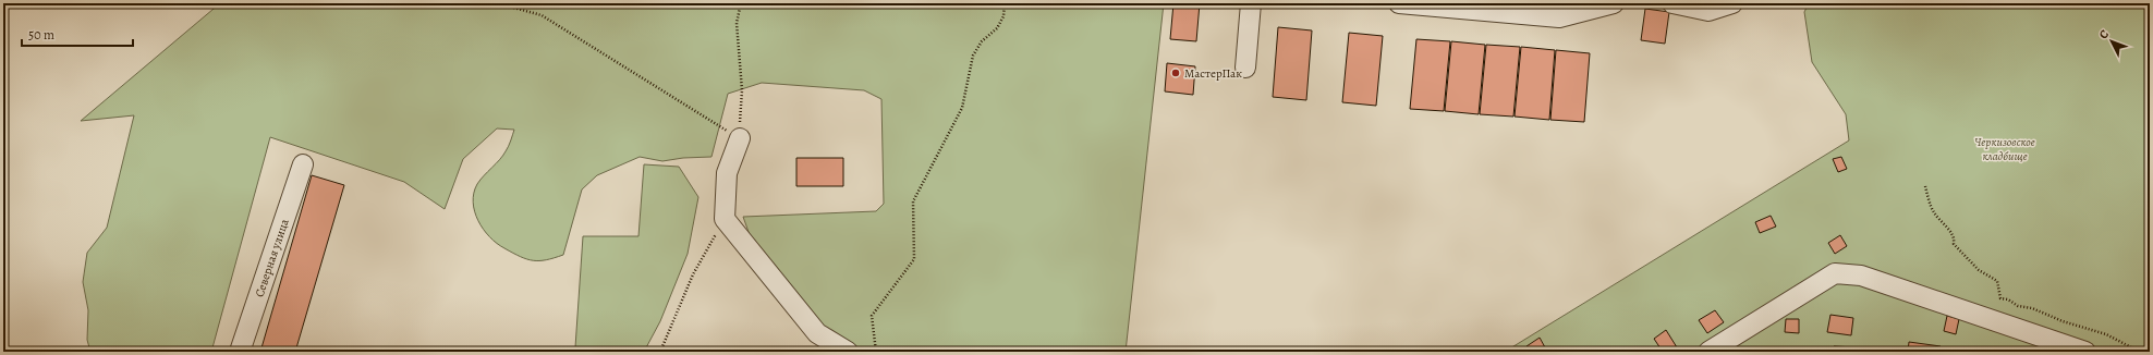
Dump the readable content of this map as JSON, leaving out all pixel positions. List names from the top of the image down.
{
  "streets": {
    "street": ["Северная улица"]
  },
  "parks": ["Черкизовское кладбище"],
  "places": ["МастерПак"],
  "scale_bar": "50 m",
  "north": "top left"
}
